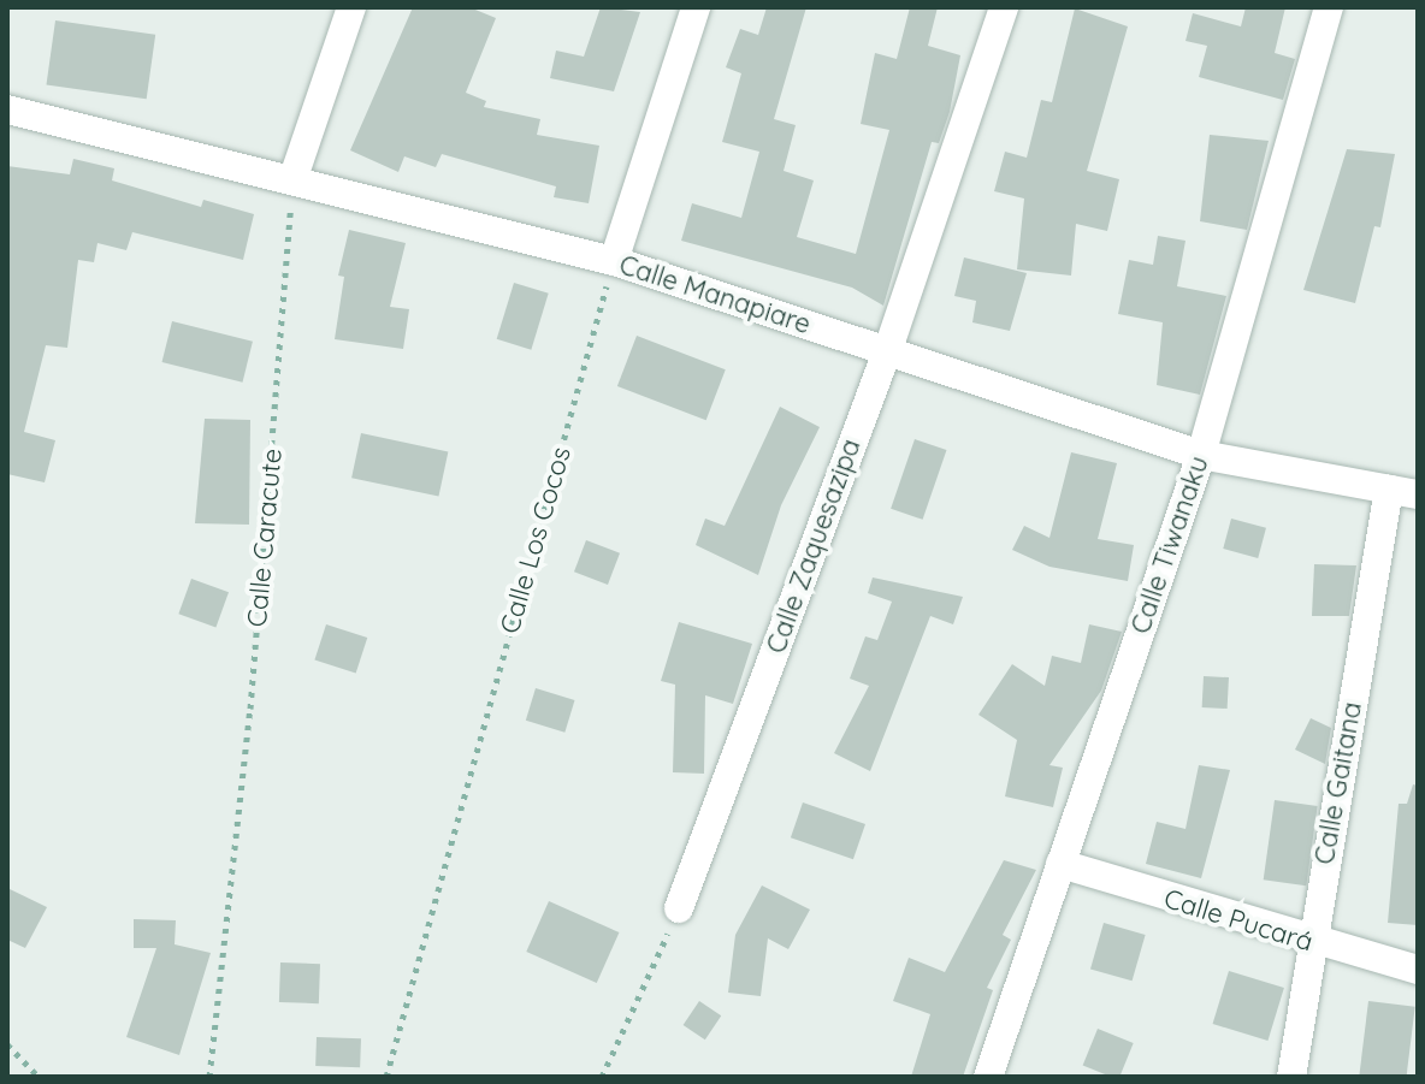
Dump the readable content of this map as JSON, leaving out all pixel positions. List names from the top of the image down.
{
  "streets": {
    "street": [
      "Calle Manapiare",
      "Calle Tiwanaku",
      "Calle Zaquesazipa",
      "Calle Gaitana",
      "Calle Pucará"
    ],
    "path": ["Calle Caracute", "Calle Los Cocos"]
  },
  "crossings": [
    ["Calle Manapiare", "Calle Caracute"],
    ["Calle Manapiare", "Calle Los Cocos"],
    ["Calle Manapiare", "Calle Tiwanaku"],
    ["Calle Manapiare", "Calle Zaquesazipa"],
    ["Calle Manapiare", "Calle Gaitana"],
    ["Calle Tiwanaku", "Calle Pucará"],
    ["Calle Gaitana", "Calle Pucará"]
  ]
}
